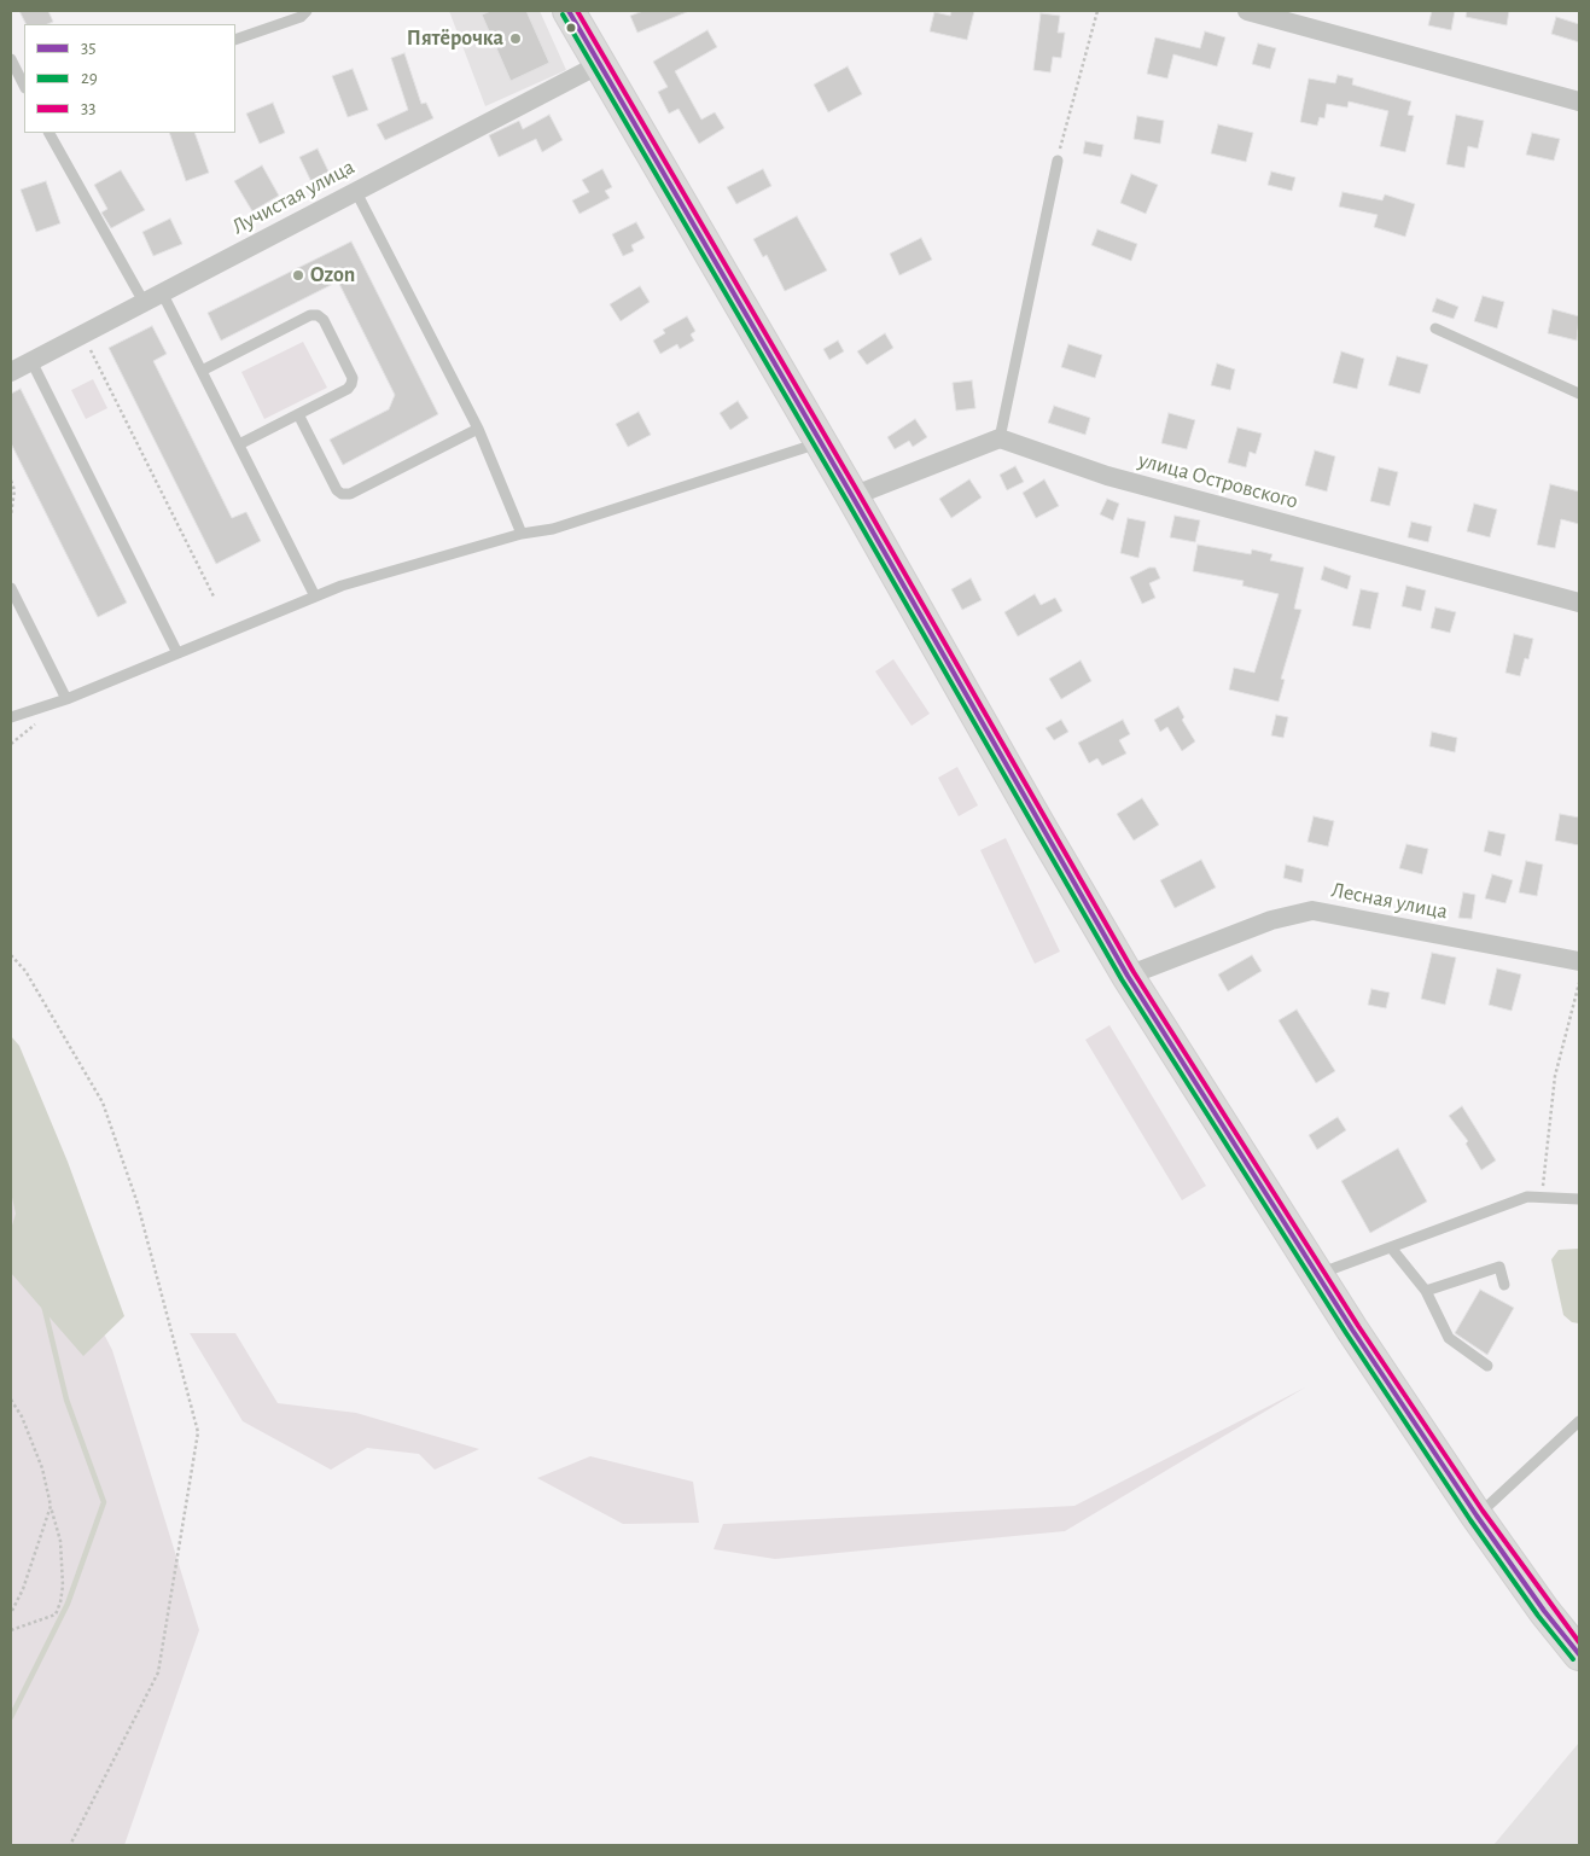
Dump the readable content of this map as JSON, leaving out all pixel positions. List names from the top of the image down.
{
  "streets": {
    "street": ["Лучистая улица", "улица Островского", "Лесная улица"]
  },
  "places": ["Пятёрочка", "Ozon"],
  "lines": ["transit line 35", "transit line 33", "transit line 29"],
  "legend": ["35", "29", "33"]
}
